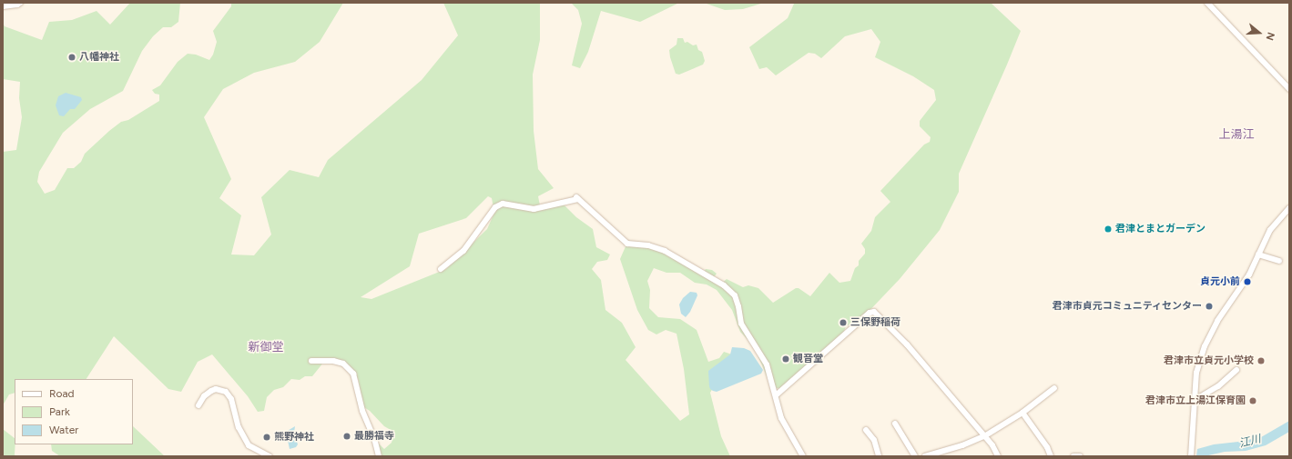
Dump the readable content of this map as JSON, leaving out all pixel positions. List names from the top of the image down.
{
  "districts": ["上湯江", "新御堂"],
  "water": ["江川"],
  "places": [
    "八幡神社",
    "君津とまとガーデン",
    "貞元小前",
    "君津市貞元コミュニティセンター",
    "三保野稲荷",
    "観音堂",
    "君津市立貞元小学校",
    "君津市立上湯江保育園",
    "最勝福寺",
    "熊野神社"
  ],
  "legend": ["Road", "Park", "Water"],
  "north": "right"
}
